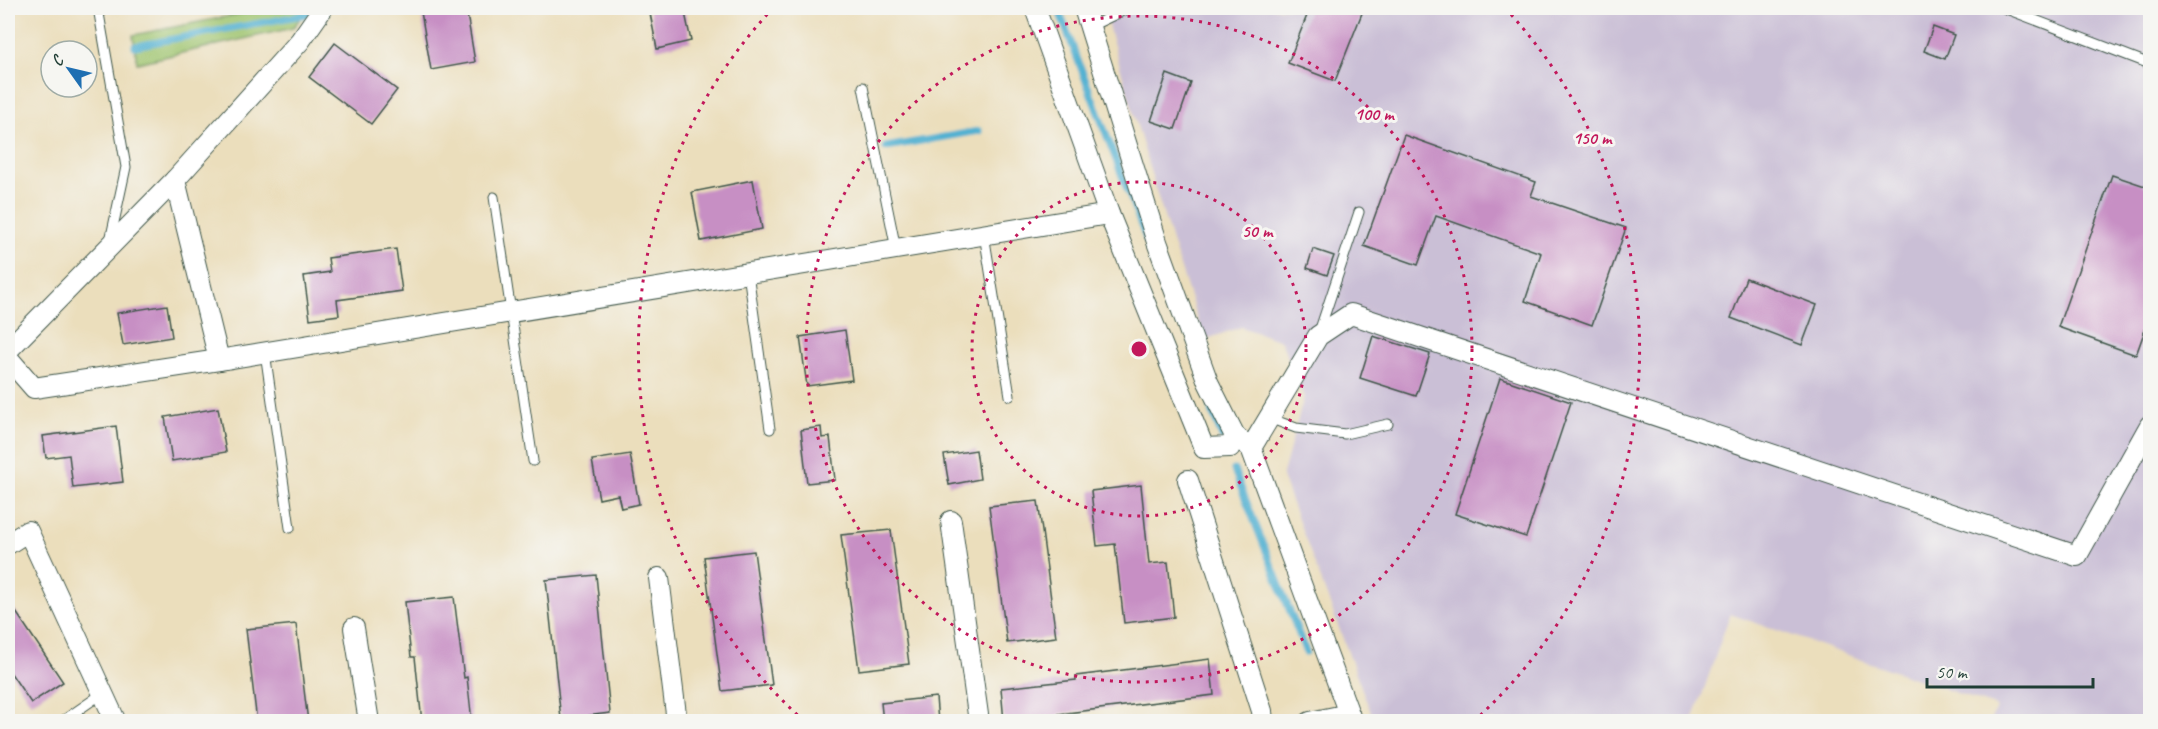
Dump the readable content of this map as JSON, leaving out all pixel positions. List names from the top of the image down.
{
  "scale_bar": "50 m",
  "north": "top left",
  "rings": ["100 m", "150 m", "50 m"]
}
